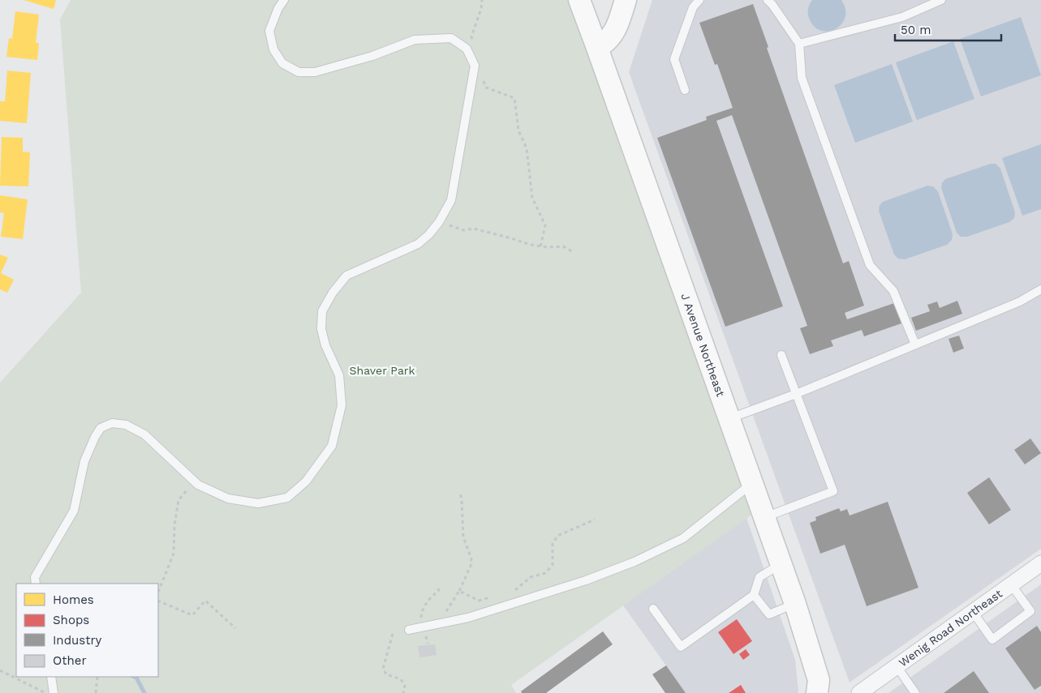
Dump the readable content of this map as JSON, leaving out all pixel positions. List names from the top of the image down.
{
  "streets": {
    "street": ["J Avenue Northeast", "Wenig Road Northeast"]
  },
  "parks": ["Shaver Park"],
  "legend": [
    "Homes",
    "Shops",
    "Industry",
    "Other"
  ],
  "scale_bar": "50 m"
}
